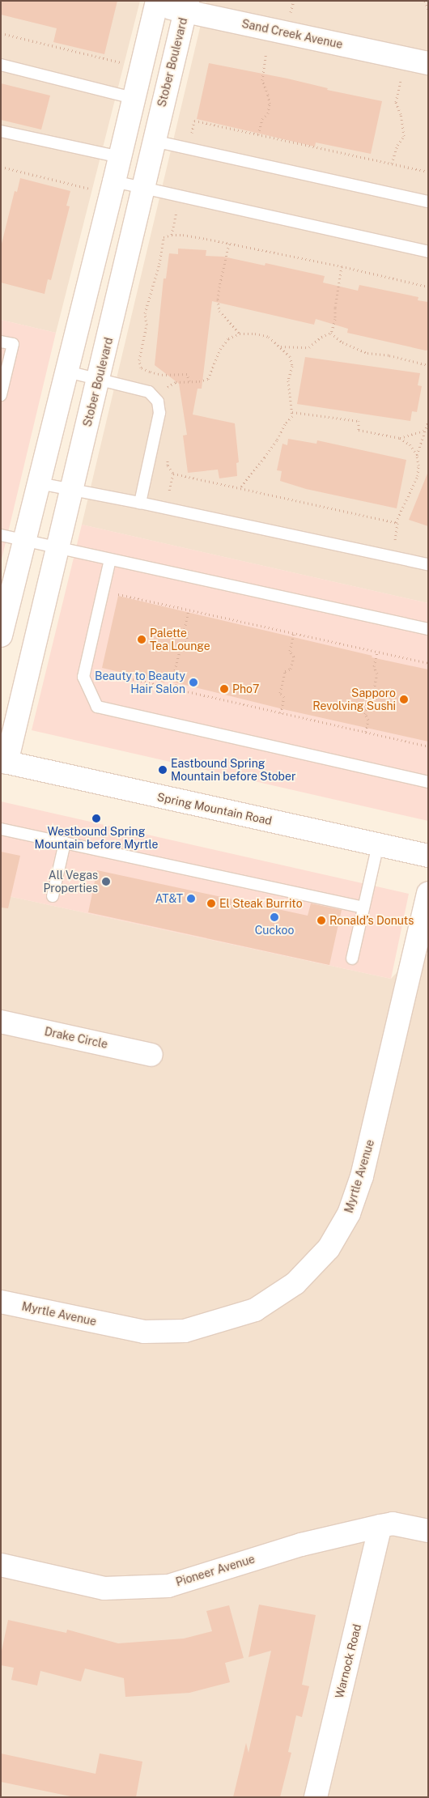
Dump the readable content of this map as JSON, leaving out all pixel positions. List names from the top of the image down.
{
  "streets": {
    "street": [
      "Sand Creek Avenue",
      "Stober Boulevard",
      "Spring Mountain Road",
      "Drake Circle",
      "Myrtle Avenue",
      "Pioneer Avenue",
      "Warnock Road"
    ]
  },
  "crossings": [
    ["Sand Creek Avenue", "Stober Boulevard"],
    ["Stober Boulevard", "Spring Mountain Road"],
    ["Pioneer Avenue", "Warnock Road"]
  ],
  "places": [
    "Palette Tea Lounge",
    "Beauty to Beauty Hair Salon",
    "Pho7",
    "Sapporo Revolving Sushi",
    "Eastbound Spring Mountain before Stober",
    "Westbound Spring Mountain before Myrtle",
    "All Vegas Properties",
    "AT&T",
    "El Steak Burrito",
    "Cuckoo",
    "Ronald’s Donuts"
  ]
}
